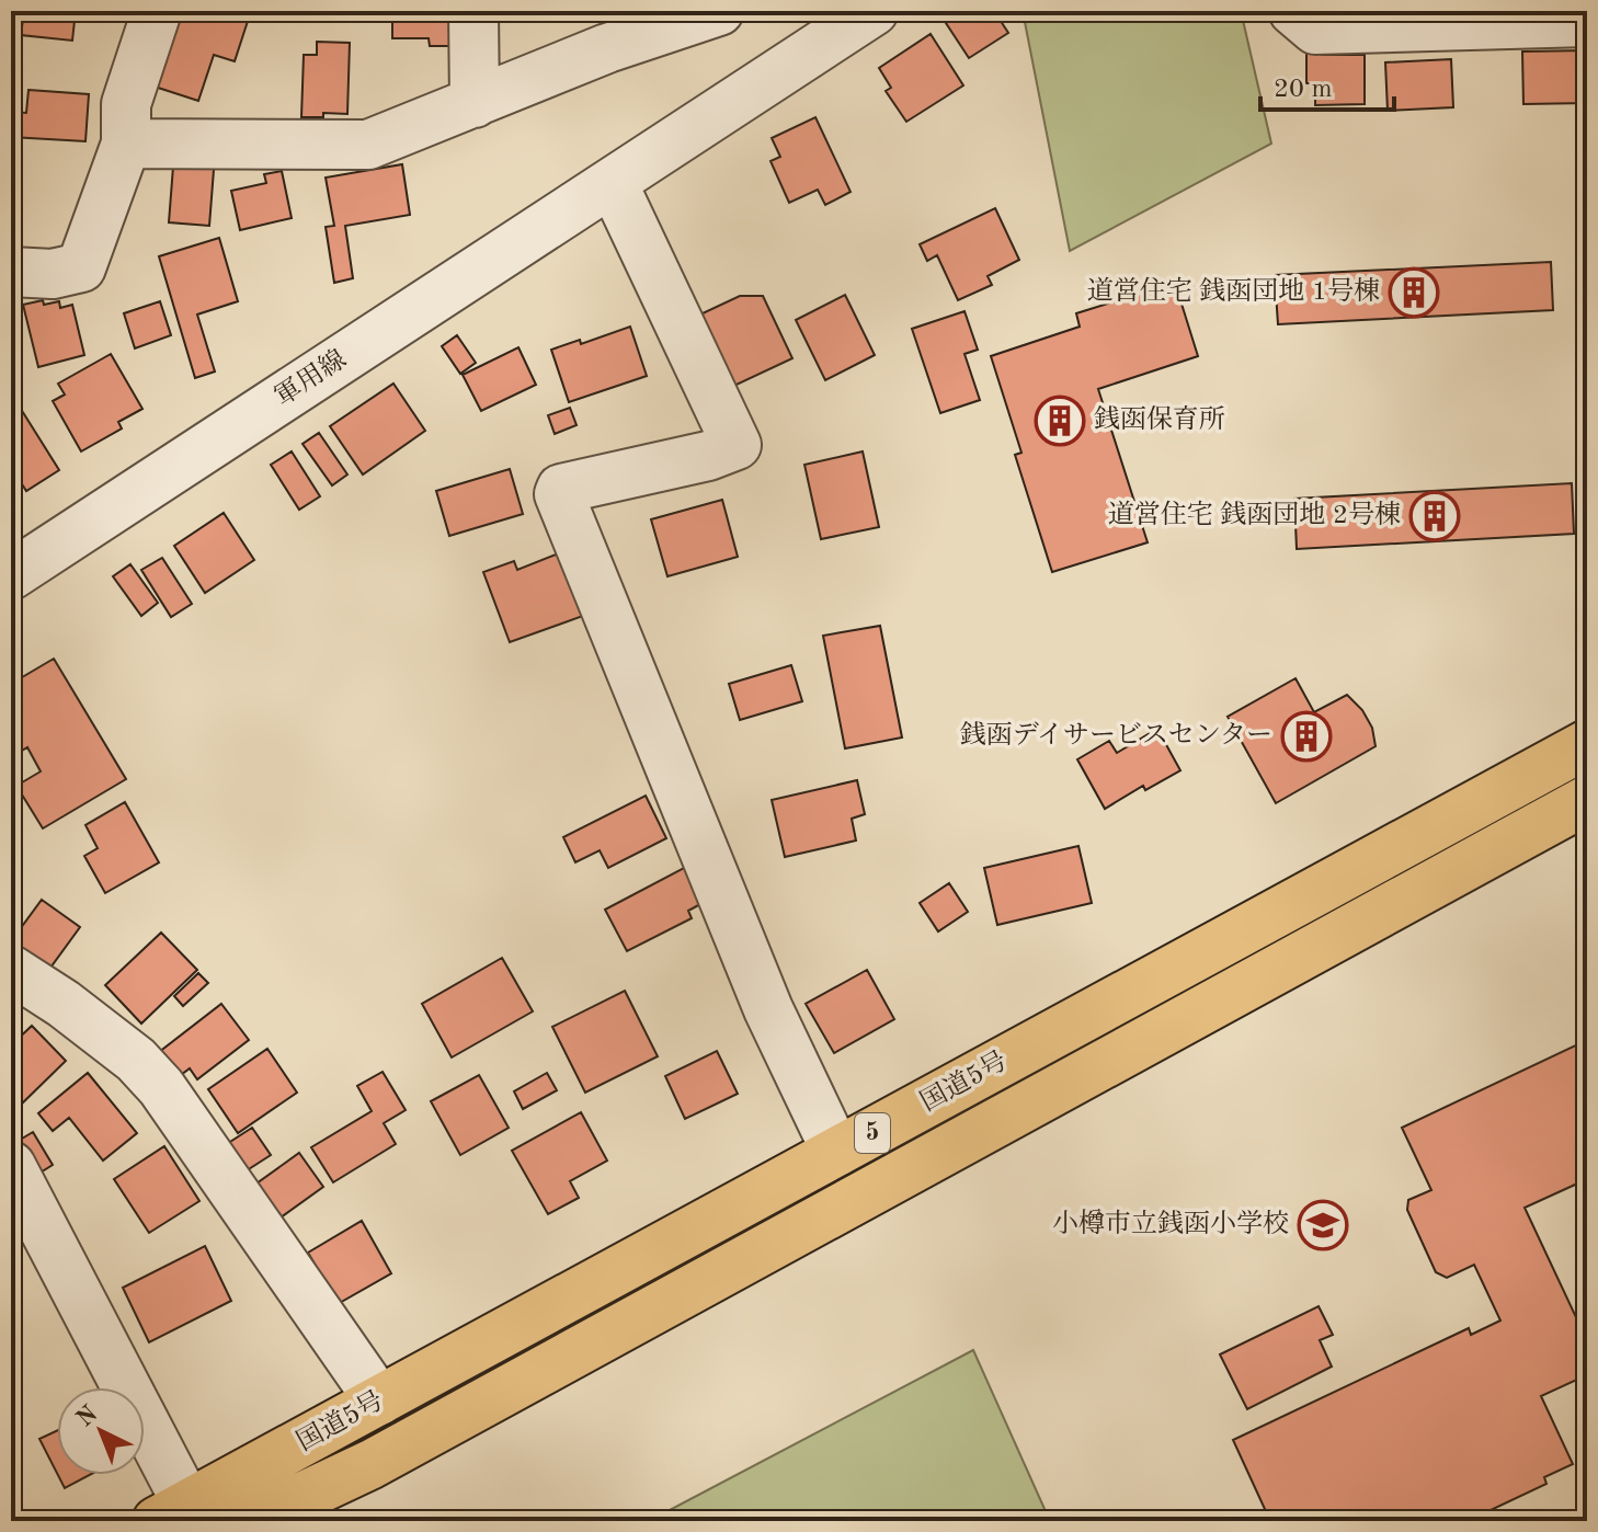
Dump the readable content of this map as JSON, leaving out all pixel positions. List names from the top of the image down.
{
  "streets": {
    "highway": ["国道5号", "5"],
    "street": ["軍用線"]
  },
  "places": {
    "building": [
      "道営住宅 銭函団地 1号棟",
      "銭函保育所",
      "道営住宅 銭函団地 2号棟",
      "銭函デイサービスセンター"
    ],
    "school or university": ["小樽市立銭函小学校"]
  },
  "scale_bar": "20 m",
  "north": "top left"
}
